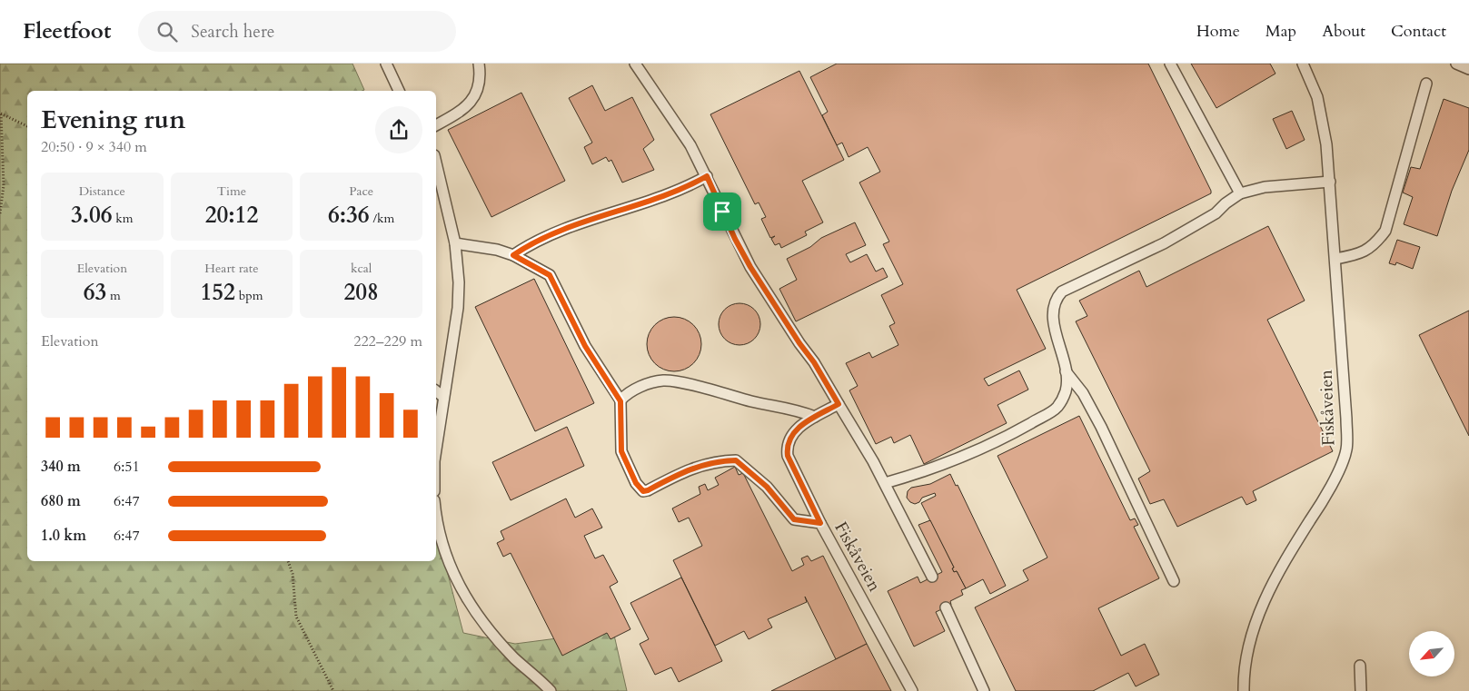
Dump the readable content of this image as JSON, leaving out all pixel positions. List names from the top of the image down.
{
  "streets": {
    "lane": ["Fiskåveien"]
  },
  "north": "bottom left",
  "page": {
    "header": "Fleetfoot",
    "search": "Search here",
    "nav": [
      "Home",
      "Map",
      "About",
      "Contact"
    ],
    "heading": ["Evening run", "20:50 · 9 × 340 m"],
    "stats": [
      ["Distance", "3.06 km"],
      ["Time", "20:12"],
      ["Pace", "6:36 /km"],
      ["Elevation", "63 m"],
      ["Heart rate", "152 bpm"],
      ["kcal", "208"]
    ],
    "chart": ["Elevation", "222–229 m"],
    "list": [
      {
        "name": "340 m",
        "note": "6:51"
      },
      {
        "name": "680 m",
        "note": "6:47"
      },
      {
        "name": "1.0 km",
        "note": "6:47"
      }
    ]
  }
}
